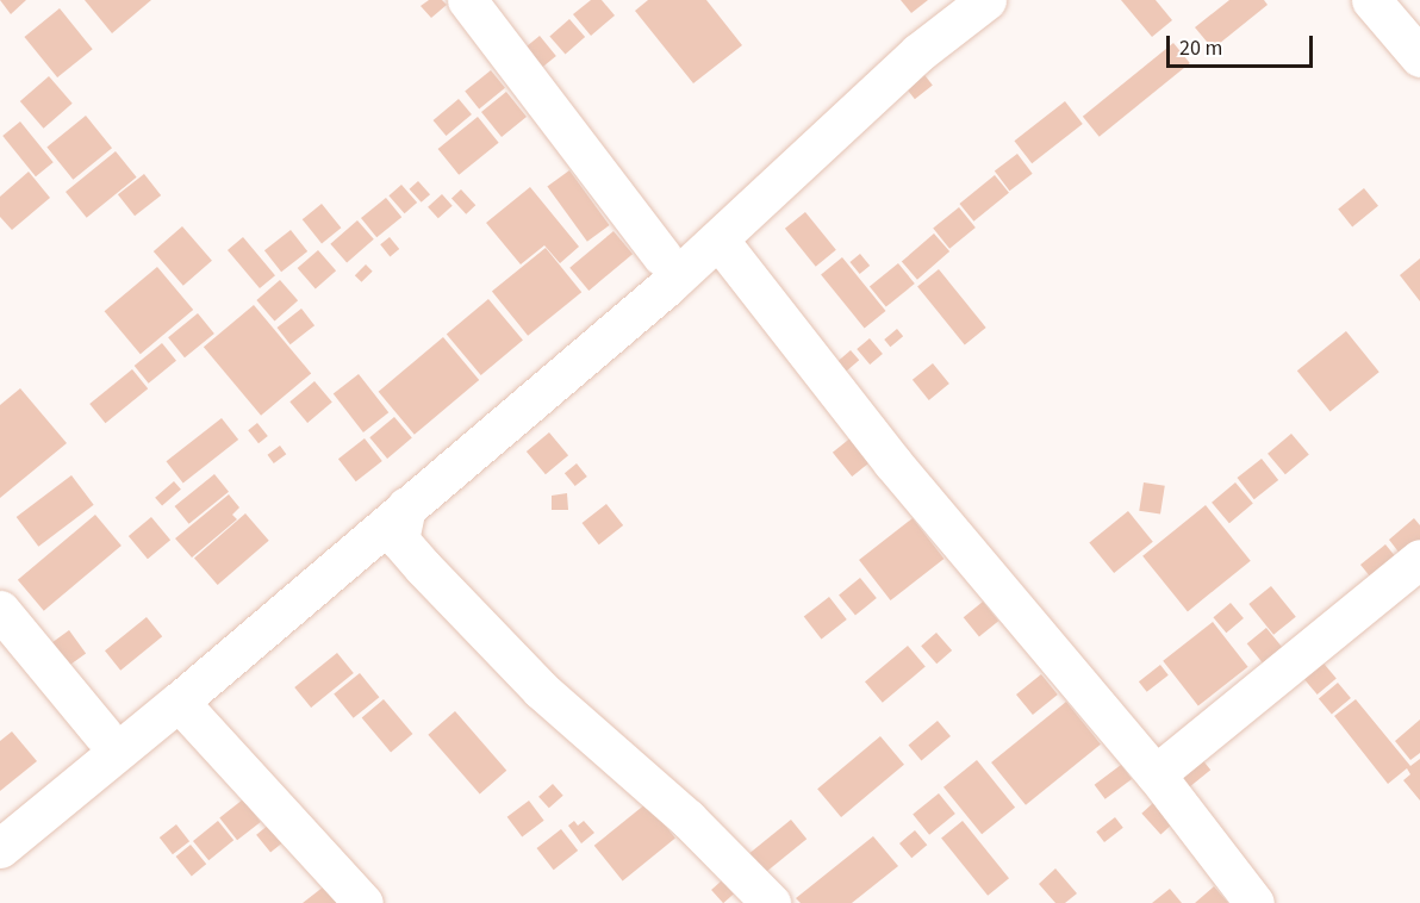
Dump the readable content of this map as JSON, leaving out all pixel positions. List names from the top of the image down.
{
  "scale_bar": "20 m"
}
